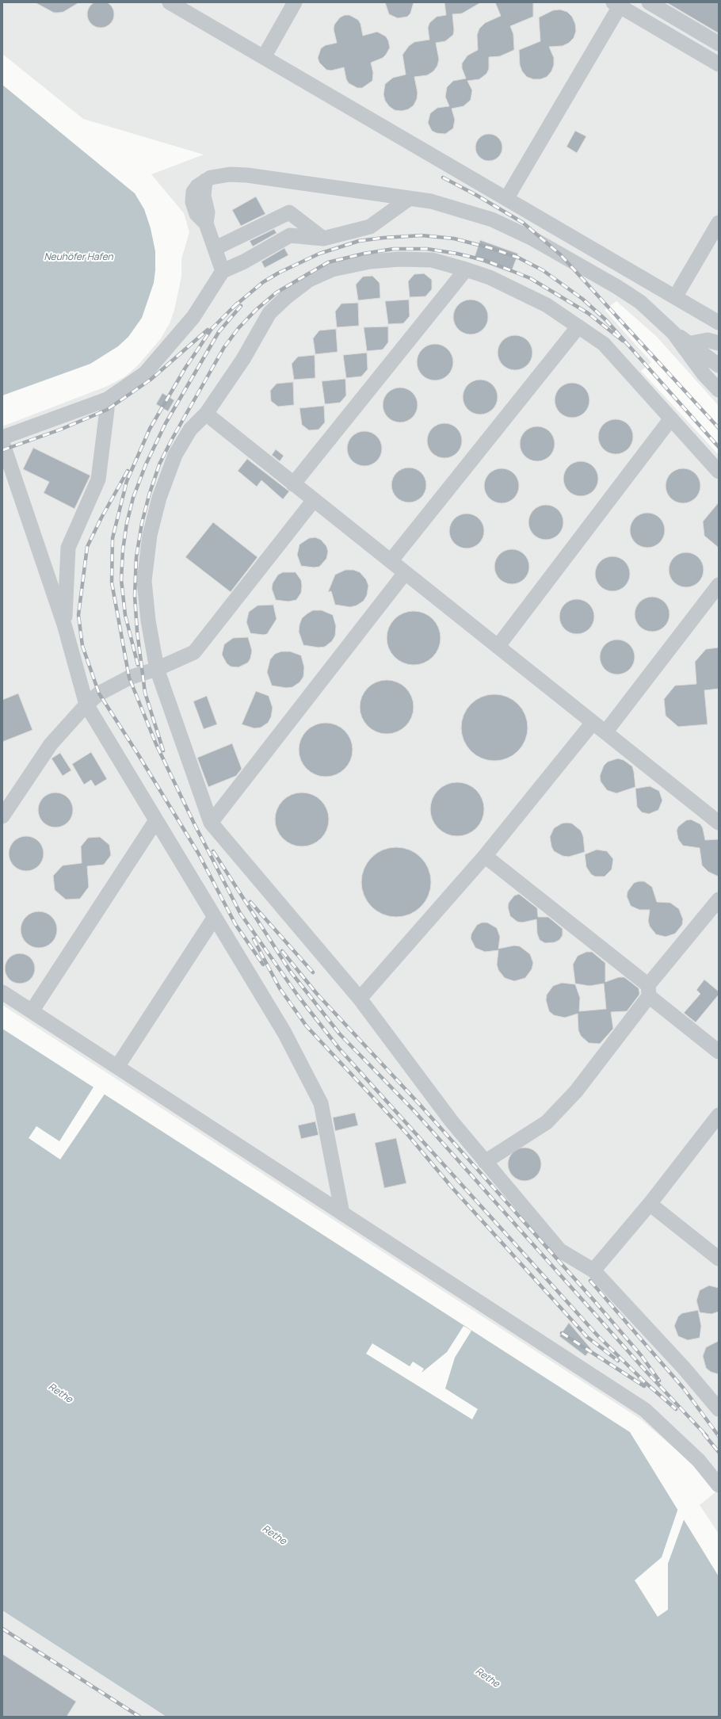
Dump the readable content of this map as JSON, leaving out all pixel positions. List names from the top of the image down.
{
  "water": ["Neuhöfer Hafen", "Rethe"]
}
